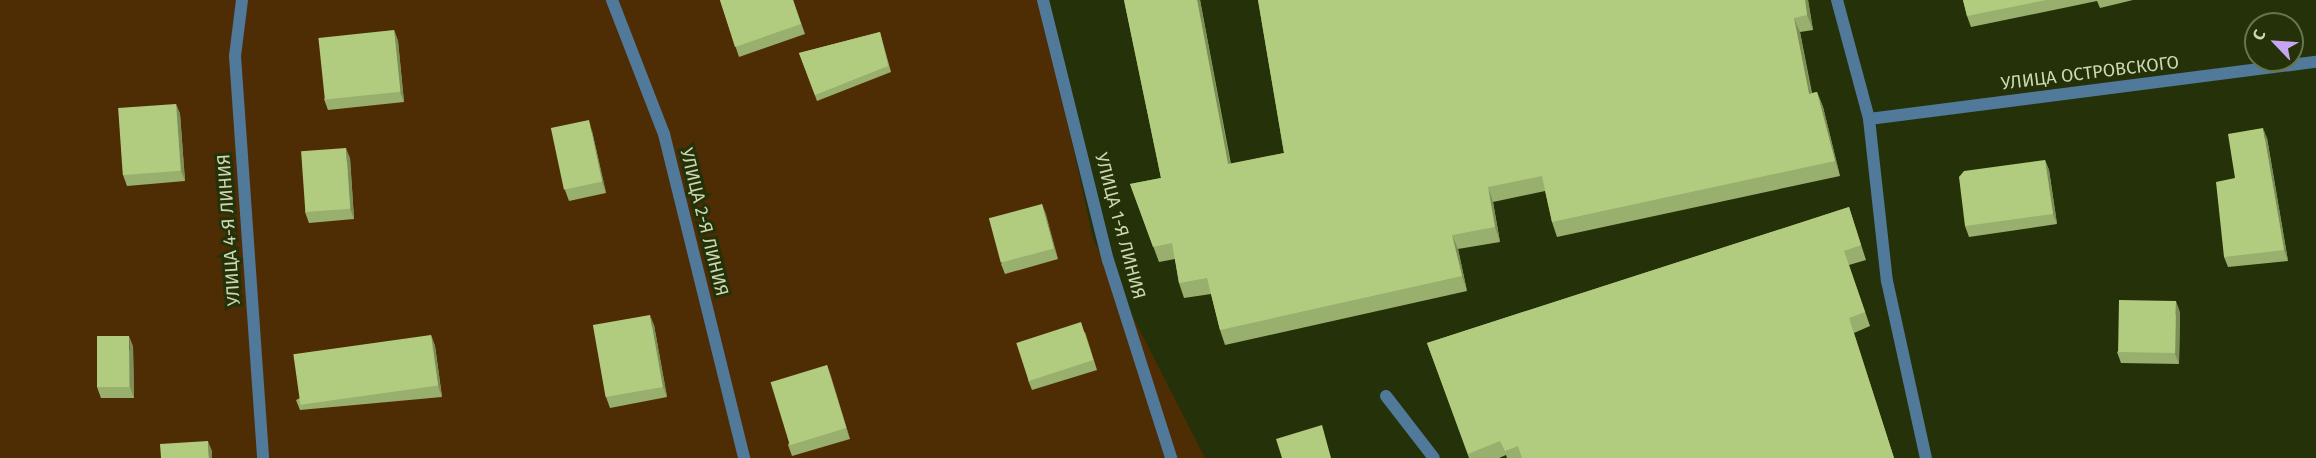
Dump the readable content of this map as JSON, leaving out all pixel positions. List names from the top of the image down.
{
  "streets": {
    "street": [
      "УЛИЦА ОСТРОВСКОГО",
      "УЛИЦА 2-Я ЛИНИЯ",
      "УЛИЦА 1-Я ЛИНИЯ",
      "УЛИЦА 4-Я ЛИНИЯ"
    ]
  },
  "north": "top left"
}
